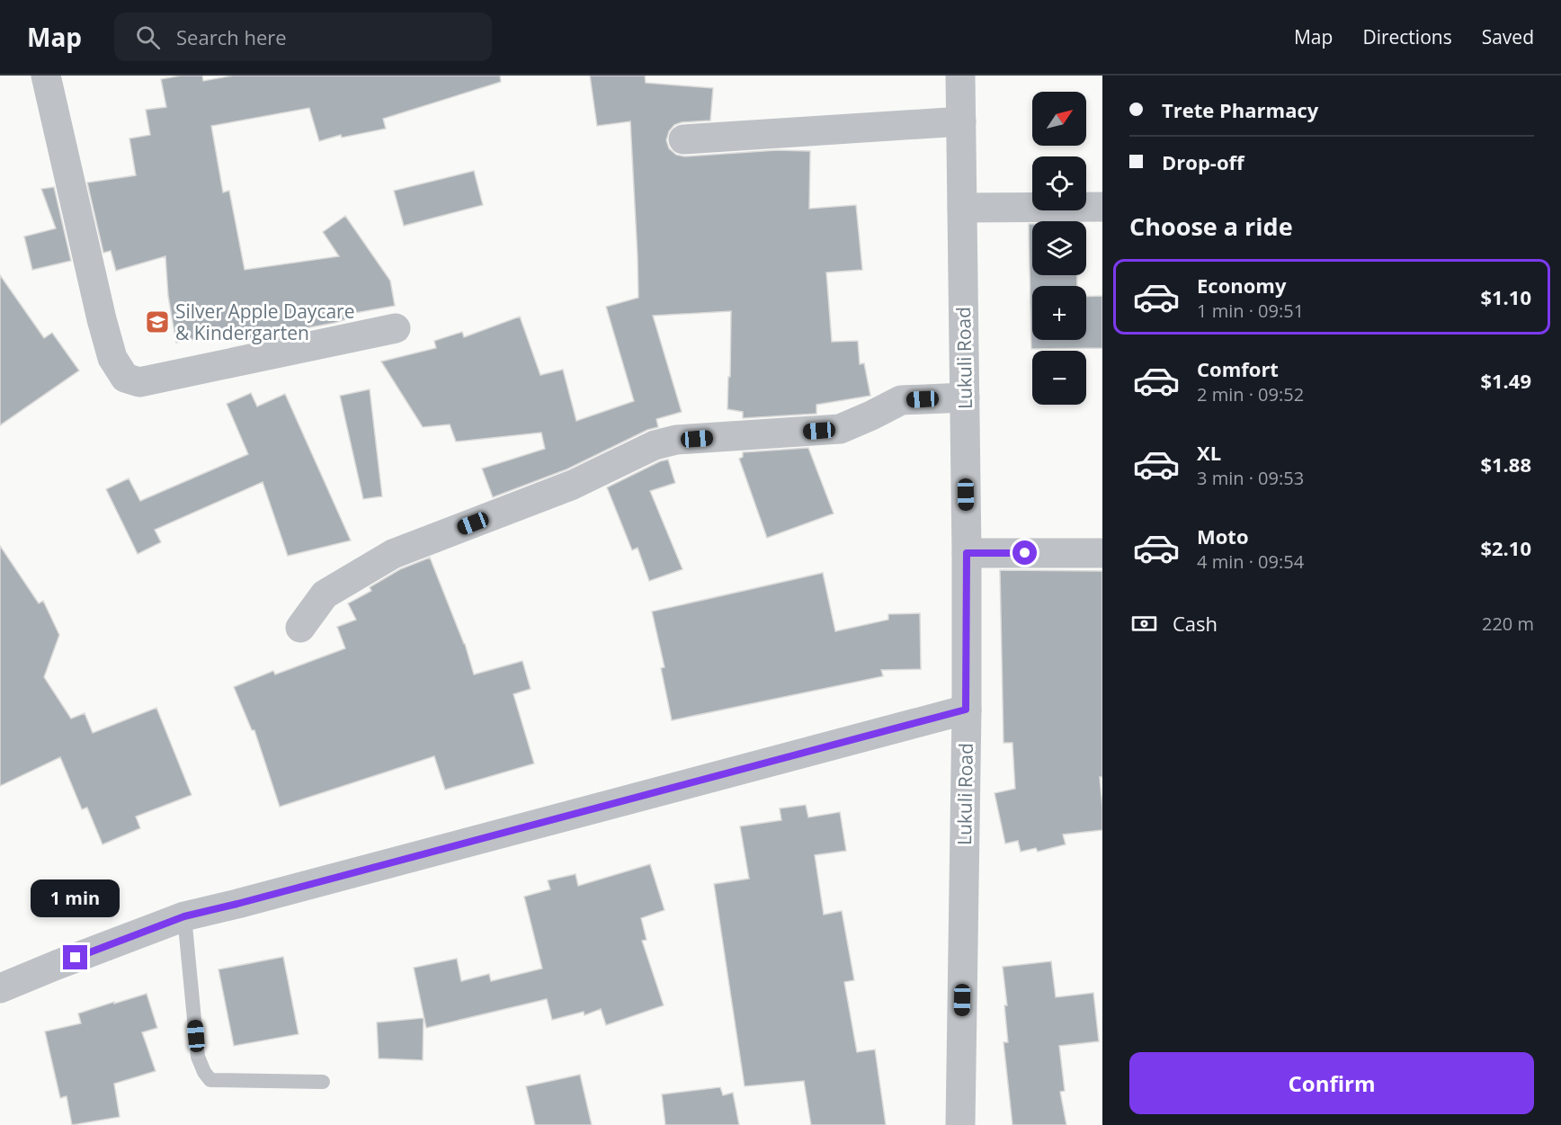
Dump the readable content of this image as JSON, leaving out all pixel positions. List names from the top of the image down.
{
  "streets": {
    "street": ["Lukuli Road"]
  },
  "places": {
    "school or university": ["Silver Apple Daycare & Kindergarten"]
  },
  "north": "top right",
  "page": {
    "header": "Map",
    "search": "Search here",
    "nav": ["Map", "Directions", "Saved"],
    "banner": ["Trete Pharmacy", "Drop-off"],
    "map_buttons": ["+", "−"],
    "heading": "Choose a ride",
    "list": [
      {
        "name": "Economy",
        "note": "1 min · 09:51",
        "value": "$1.10"
      },
      {
        "name": "Comfort",
        "note": "2 min · 09:52",
        "value": "$1.49"
      },
      {
        "name": "XL",
        "note": "3 min · 09:53",
        "value": "$1.88"
      },
      {
        "name": "Moto",
        "note": "4 min · 09:54",
        "value": "$2.10"
      }
    ],
    "pay": ["Cash", "220 m"],
    "bubble": "1 min",
    "buttons": "Confirm"
  }
}
